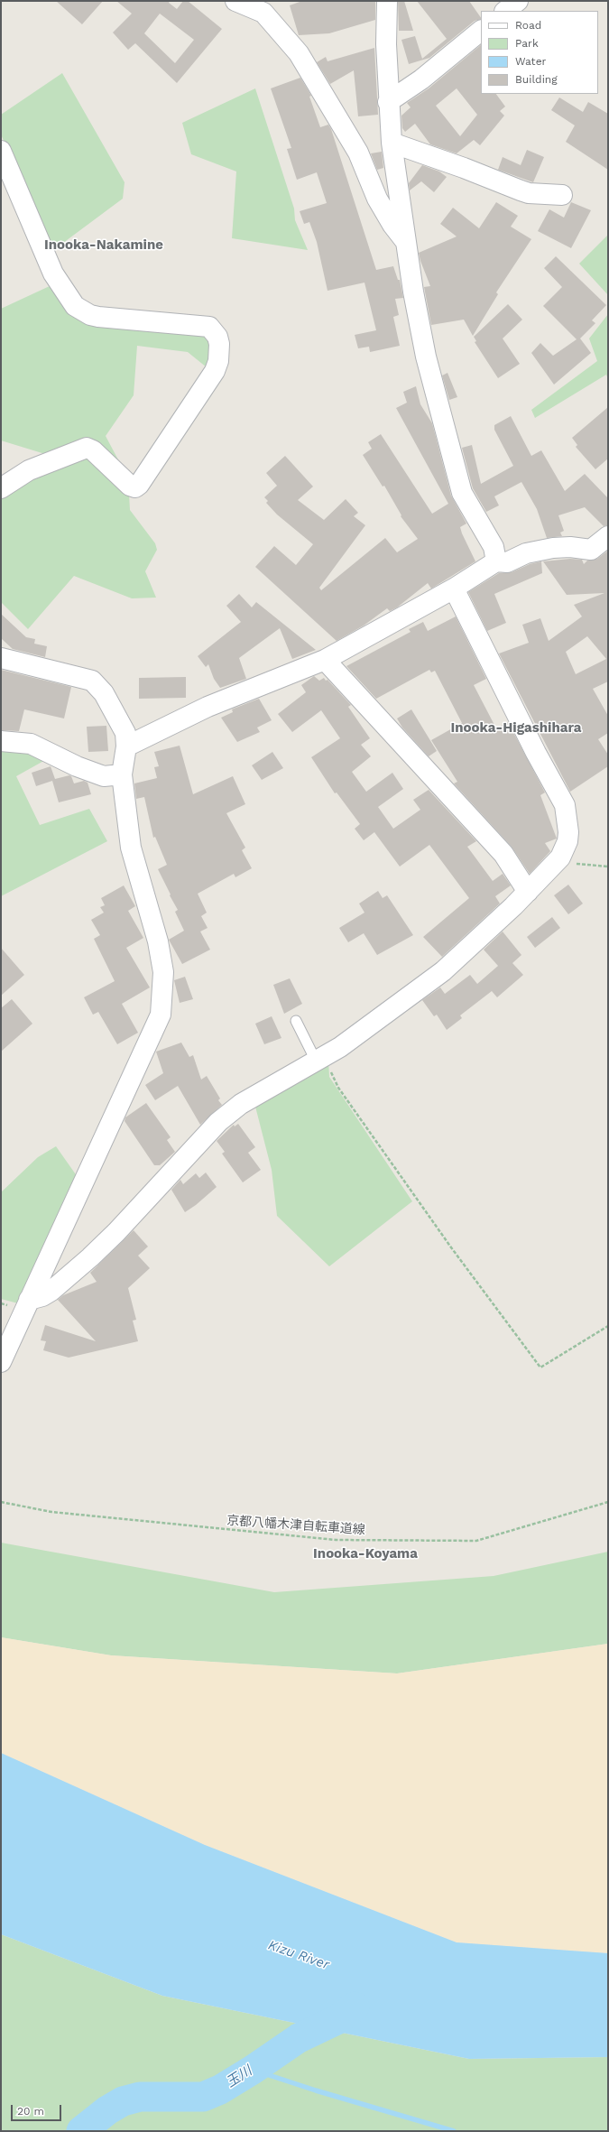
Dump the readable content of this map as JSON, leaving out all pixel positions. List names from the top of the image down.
{
  "streets": {
    "path": ["京都八幡木津自転車道線"]
  },
  "districts": ["Inooka-Nakamine", "Inooka-Higashihara", "Inooka-Koyama"],
  "water": ["Kizu River", "玉川"],
  "legend": [
    "Road",
    "Park",
    "Water",
    "Building"
  ],
  "scale_bar": "20 m"
}
